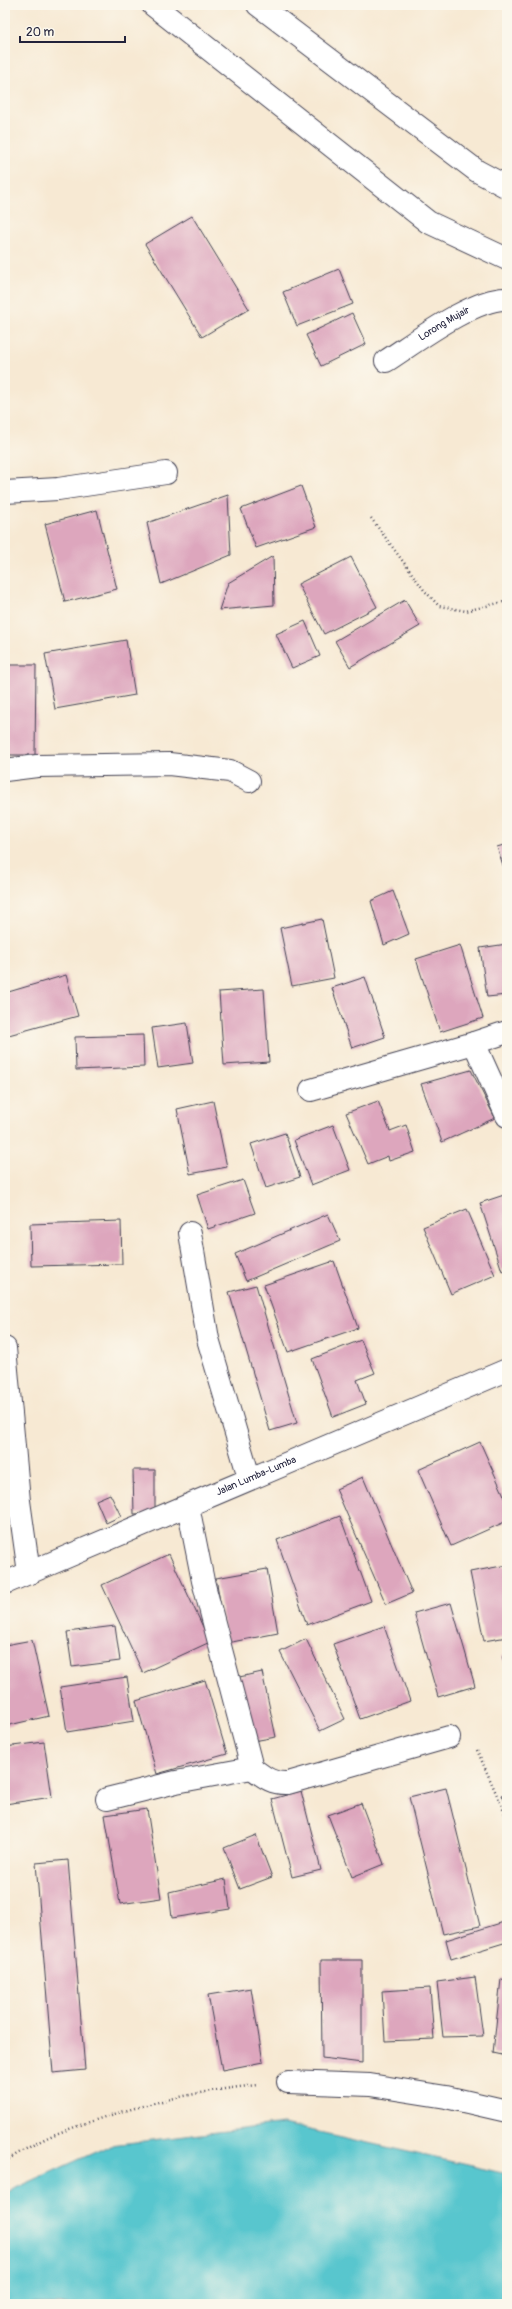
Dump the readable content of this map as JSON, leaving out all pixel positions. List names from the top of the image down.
{
  "streets": {
    "street": ["Lorong Mujair", "Jalan Lumba-Lumba"]
  },
  "scale_bar": "20 m"
}
